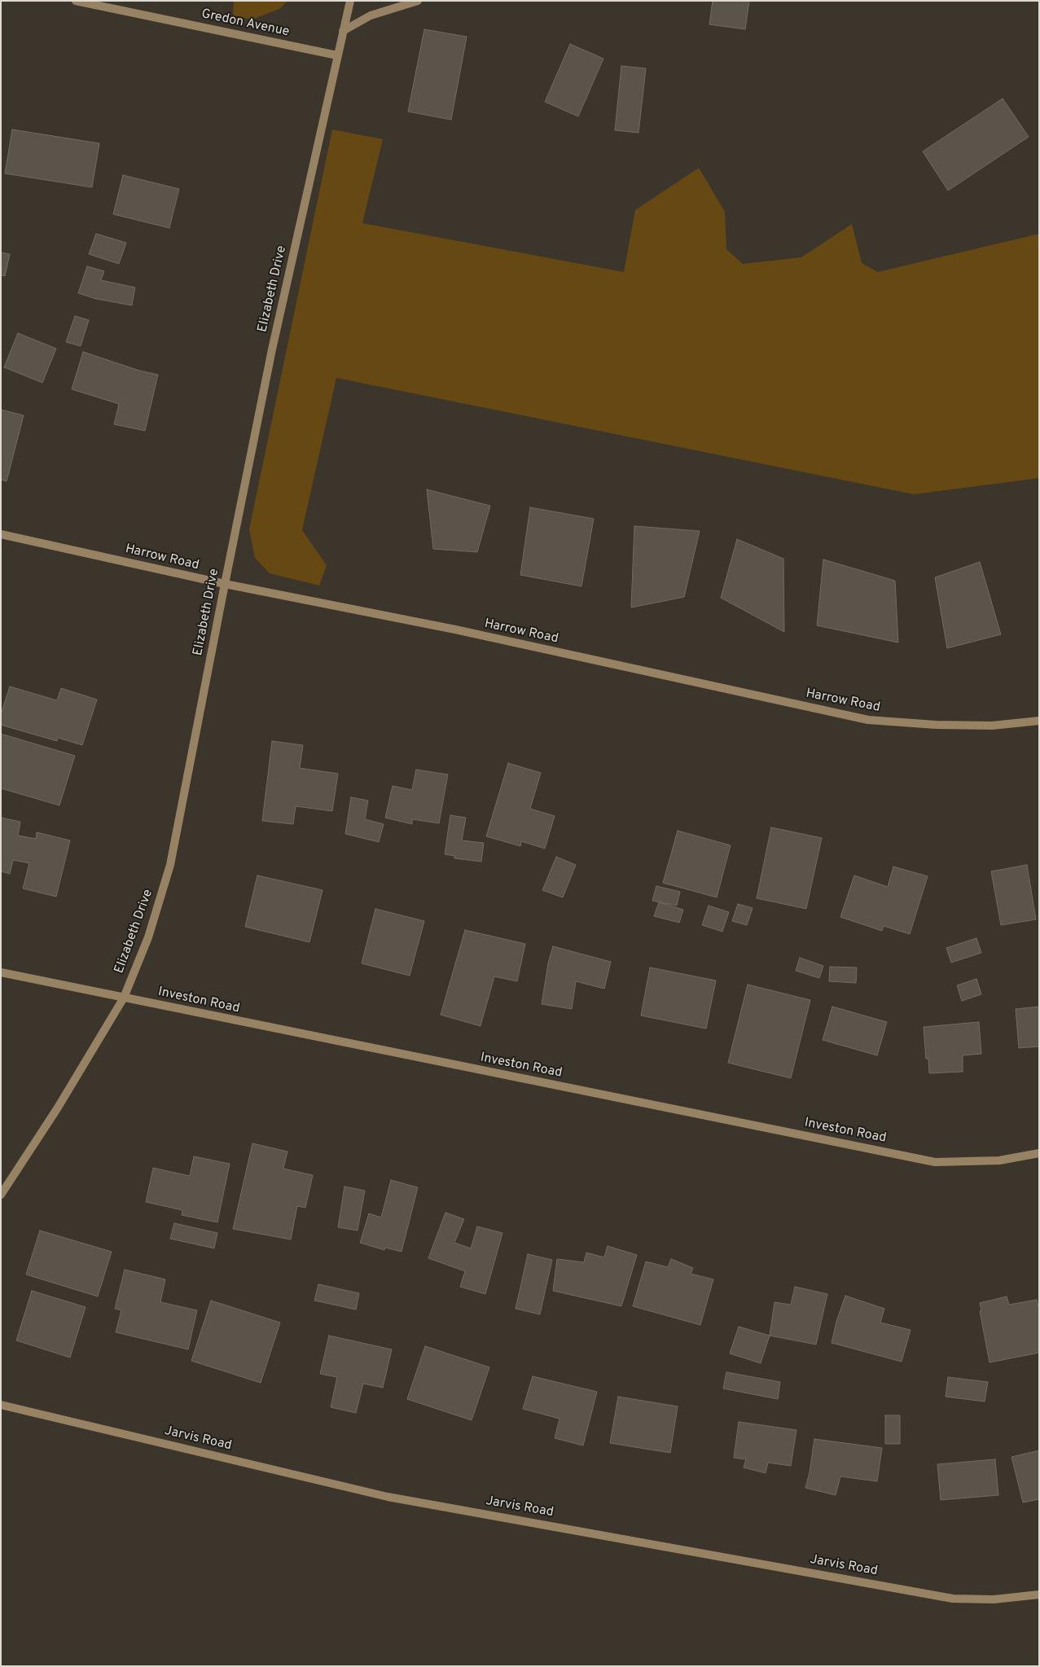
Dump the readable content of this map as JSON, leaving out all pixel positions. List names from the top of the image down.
{
  "streets": {
    "street": [
      "Gredon Avenue",
      "Elizabeth Drive",
      "Harrow Road",
      "Investon Road",
      "Jarvis Road"
    ]
  },
  "crossings": [
    ["Gredon Avenue", "Elizabeth Drive"],
    ["Elizabeth Drive", "Harrow Road"],
    ["Elizabeth Drive", "Investon Road"]
  ]
}
